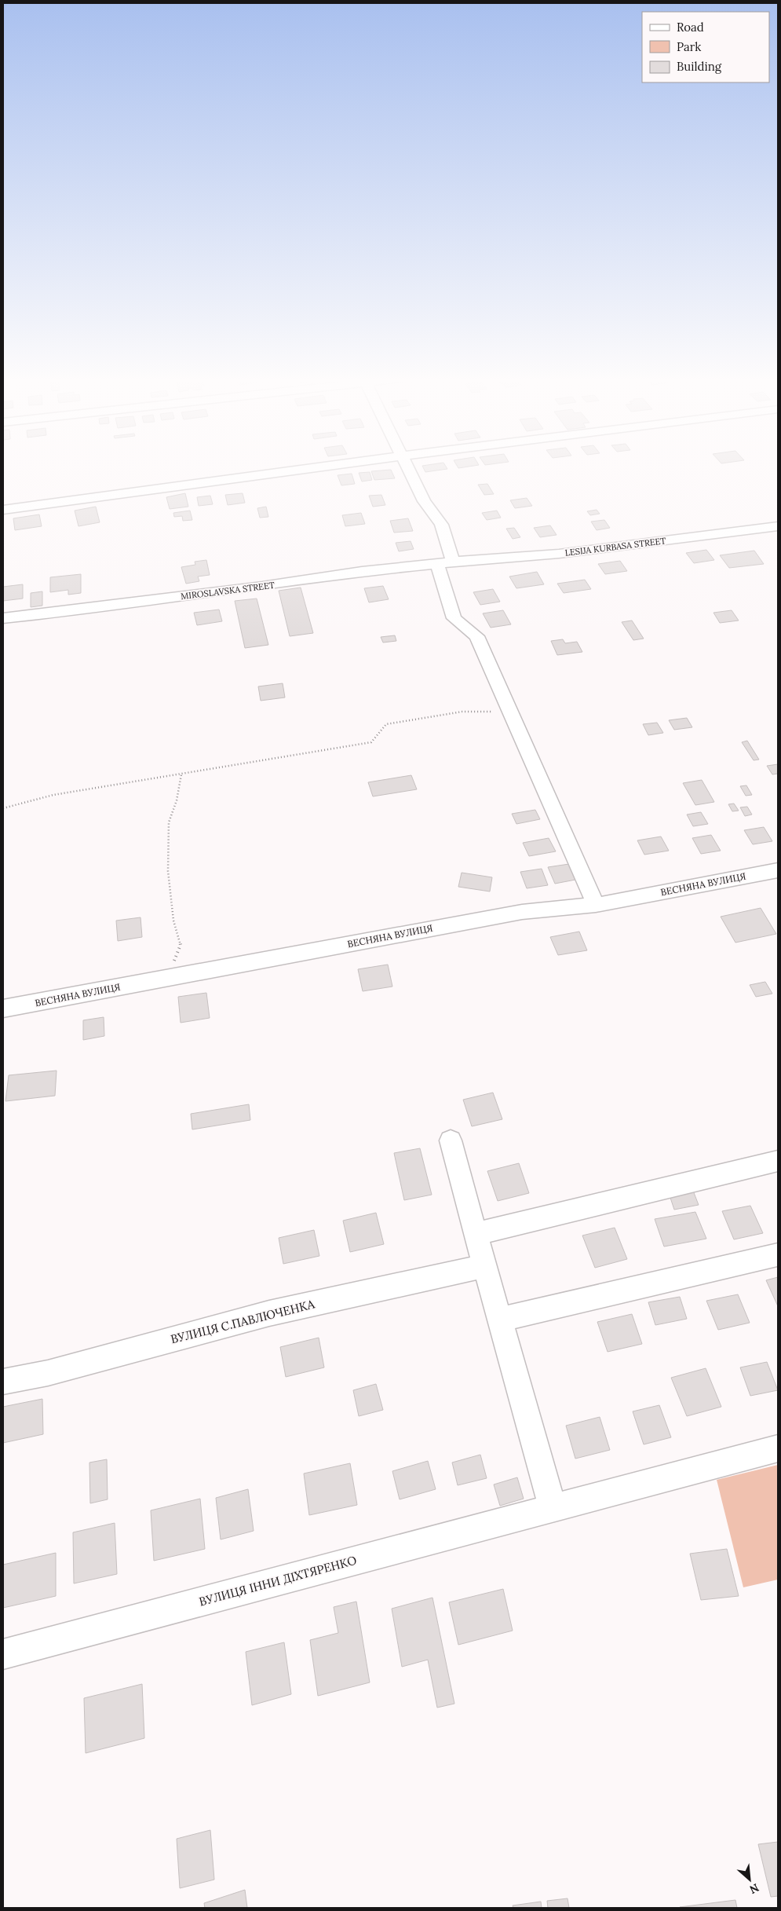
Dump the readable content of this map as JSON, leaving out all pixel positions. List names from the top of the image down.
{
  "streets": {
    "street": [
      "LESIJA KURBASA STREET",
      "MIROSLAVSKA STREET",
      "ВЕСНЯНА ВУЛИЦЯ",
      "ВУЛИЦЯ С.ПАВЛЮЧЕНКА",
      "ВУЛИЦЯ ІННИ ДІХТЯРЕНКО"
    ]
  },
  "crossings": [
    ["LESIJA KURBASA STREET", "MIROSLAVSKA STREET"]
  ],
  "legend": ["Road", "Park", "Building"],
  "north": "bottom right"
}
